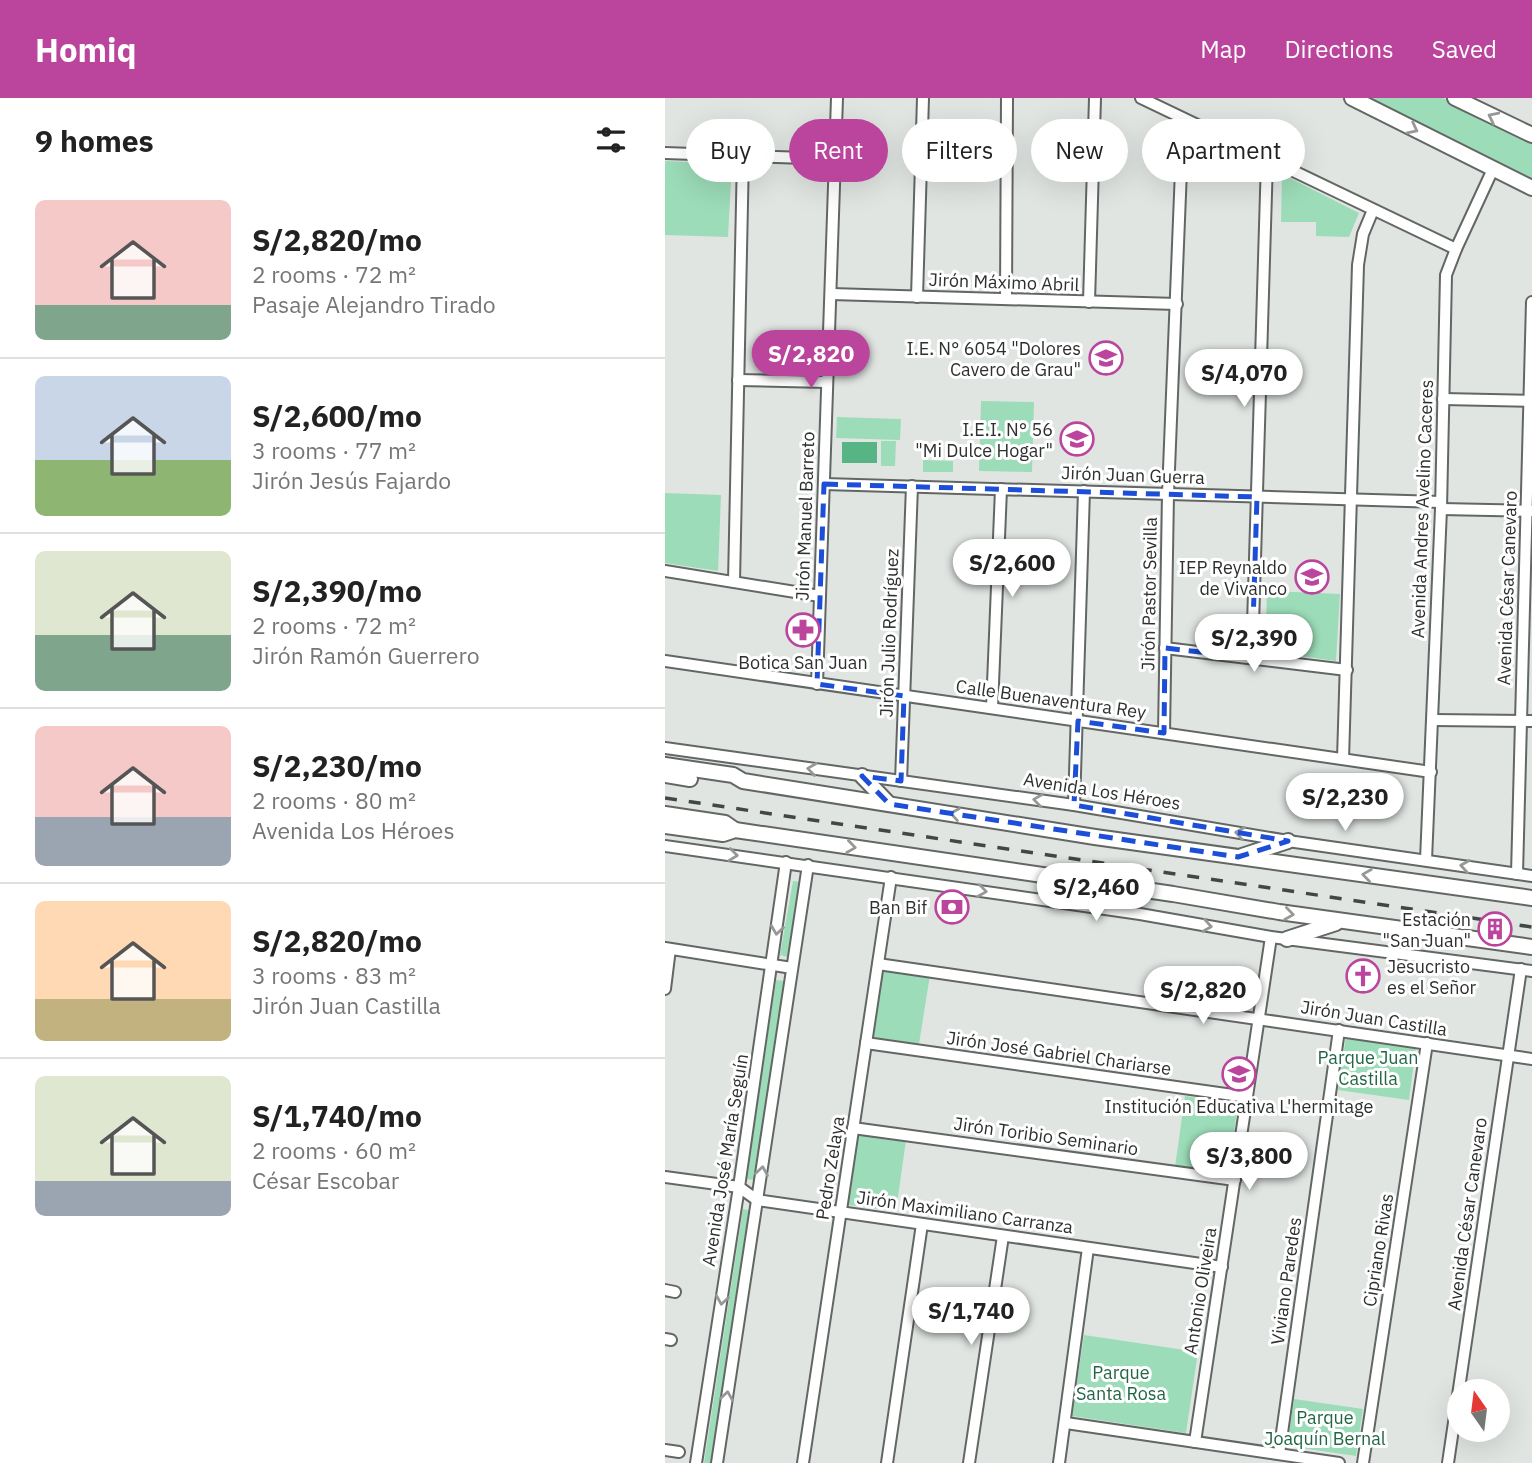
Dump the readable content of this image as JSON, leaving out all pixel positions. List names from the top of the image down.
{
  "streets": {
    "street": [
      "Jirón Máximo Abril",
      "Jirón Juan Guerra",
      "Avenida Andres Avelino Caceres",
      "Jirón Manuel Barreto",
      "Avenida César Canevaro",
      "Jirón Pastor Sevilla",
      "Jirón Julio Rodríguez",
      "Calle Buenaventura Rey",
      "Avenida Los Héroes",
      "Jirón Juan Castilla",
      "Jirón José Gabriel Chariarse",
      "Jirón Toribio Seminario",
      "Avenida José María Seguín",
      "Pedro Zelaya",
      "Jirón Maximiliano Carranza",
      "Cipriano Rivas",
      "Viviano Paredes",
      "Antonio Oliveira"
    ]
  },
  "crossings": [
    ["Jirón Máximo Abril", "Jirón Manuel Barreto"],
    ["Jirón Máximo Abril", "Jirón Pastor Sevilla"],
    ["Jirón Juan Guerra", "Avenida Andres Avelino Caceres"],
    ["Jirón Juan Guerra", "Jirón Manuel Barreto"],
    ["Jirón Juan Guerra", "Avenida César Canevaro"],
    ["Jirón Juan Guerra", "Jirón Pastor Sevilla"],
    ["Jirón Juan Guerra", "Jirón Julio Rodríguez"],
    ["Avenida Andres Avelino Caceres", "Calle Buenaventura Rey"],
    ["Avenida Andres Avelino Caceres", "Avenida Los Héroes"],
    ["Jirón Manuel Barreto", "Calle Buenaventura Rey"],
    ["Avenida César Canevaro", "Avenida Los Héroes"],
    ["Avenida César Canevaro", "Jirón Juan Castilla"],
    ["Jirón Pastor Sevilla", "Calle Buenaventura Rey"],
    ["Jirón Julio Rodríguez", "Calle Buenaventura Rey"],
    ["Jirón Julio Rodríguez", "Avenida Los Héroes"],
    ["Jirón Juan Castilla", "Pedro Zelaya"],
    ["Jirón Juan Castilla", "Cipriano Rivas"],
    ["Jirón Juan Castilla", "Viviano Paredes"],
    ["Jirón Juan Castilla", "Antonio Oliveira"],
    ["Jirón José Gabriel Chariarse", "Pedro Zelaya"],
    ["Jirón José Gabriel Chariarse", "Antonio Oliveira"],
    ["Jirón Toribio Seminario", "Pedro Zelaya"],
    ["Jirón Toribio Seminario", "Antonio Oliveira"],
    ["Avenida José María Seguín", "Jirón Maximiliano Carranza"],
    ["Pedro Zelaya", "Jirón Maximiliano Carranza"],
    ["Jirón Maximiliano Carranza", "Antonio Oliveira"]
  ],
  "one_way": ["Avenida Los Héroes"],
  "parks": ["Parque Juan Castilla", "Parque Santa Rosa", "Parque Joaquín Bernal"],
  "places": {
    "school or university": [
      "I.E. N° 6054 \"Dolores Cavero de Grau\"",
      "I.E.I. N° 56 \"Mi Dulce Hogar\"",
      "IEP Reynaldo de Vivanco",
      "Institución Educativa L'hermitage"
    ],
    "pharmacy": ["Botica San Juan"],
    "bank": ["Ban Bif"],
    "building": ["Estación \"San Juan\""],
    "church": ["Jesucristo es el Señor"]
  },
  "north": "top",
  "page": {
    "header": "Homiq",
    "nav": ["Map", "Directions", "Saved"],
    "heading": "9 homes",
    "chip": [
      "Buy",
      "Rent",
      "Filters",
      "New",
      "Apartment"
    ],
    "list": [
      {
        "name": "S/2,820/mo",
        "note": "2 rooms · 72 m² · Pasaje Alejandro Tirado"
      },
      {
        "name": "S/2,600/mo",
        "note": "3 rooms · 77 m² · Jirón Jesús Fajardo"
      },
      {
        "name": "S/2,390/mo",
        "note": "2 rooms · 72 m² · Jirón Ramón Guerrero"
      },
      {
        "name": "S/2,230/mo",
        "note": "2 rooms · 80 m² · Avenida Los Héroes"
      },
      {
        "name": "S/2,820/mo",
        "note": "3 rooms · 83 m² · Jirón Juan Castilla"
      },
      {
        "name": "S/1,740/mo",
        "note": "2 rooms · 60 m² · César Escobar"
      }
    ],
    "price": [
      "S/2,820",
      "S/4,070",
      "S/2,600",
      "S/2,390",
      "S/2,230",
      "S/2,460",
      "S/2,820",
      "S/3,800",
      "S/1,740"
    ]
  }
}
